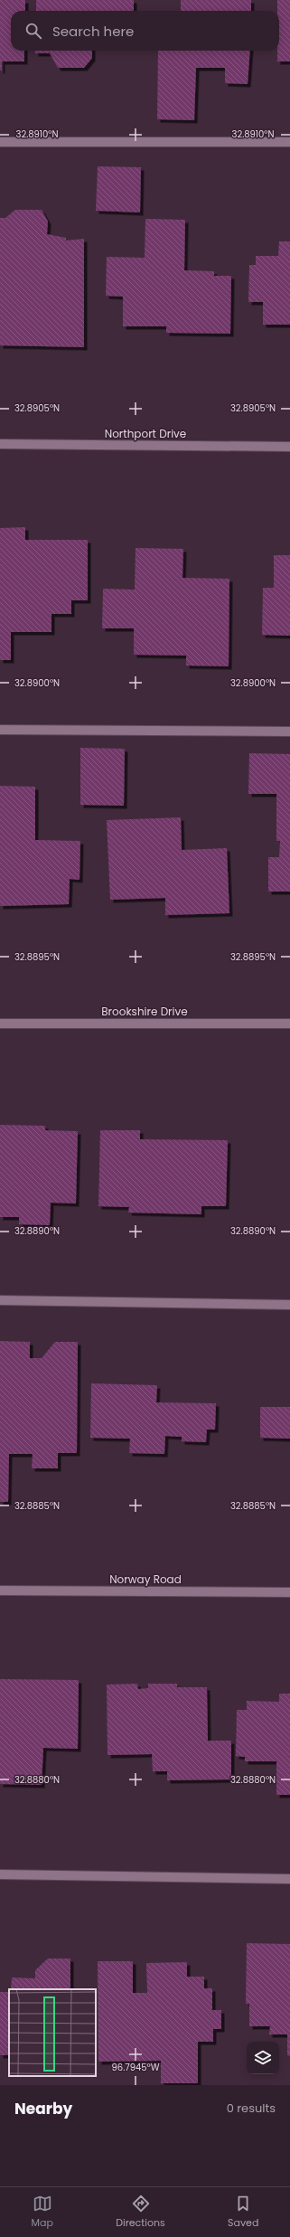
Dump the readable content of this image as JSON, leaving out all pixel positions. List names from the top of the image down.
{
  "streets": {
    "street": ["Northport Drive", "Brookshire Drive", "Norway Road"]
  },
  "page": {
    "search": "Search here",
    "heading": ["Nearby", "0 results"],
    "nav": ["Map", "Directions", "Saved"]
  },
  "coordinates": [
    "32.8910°N",
    "32.8905°N",
    "32.8900°N",
    "32.8895°N",
    "32.8890°N",
    "32.8885°N",
    "32.8880°N",
    "96.7945°W"
  ]
}
